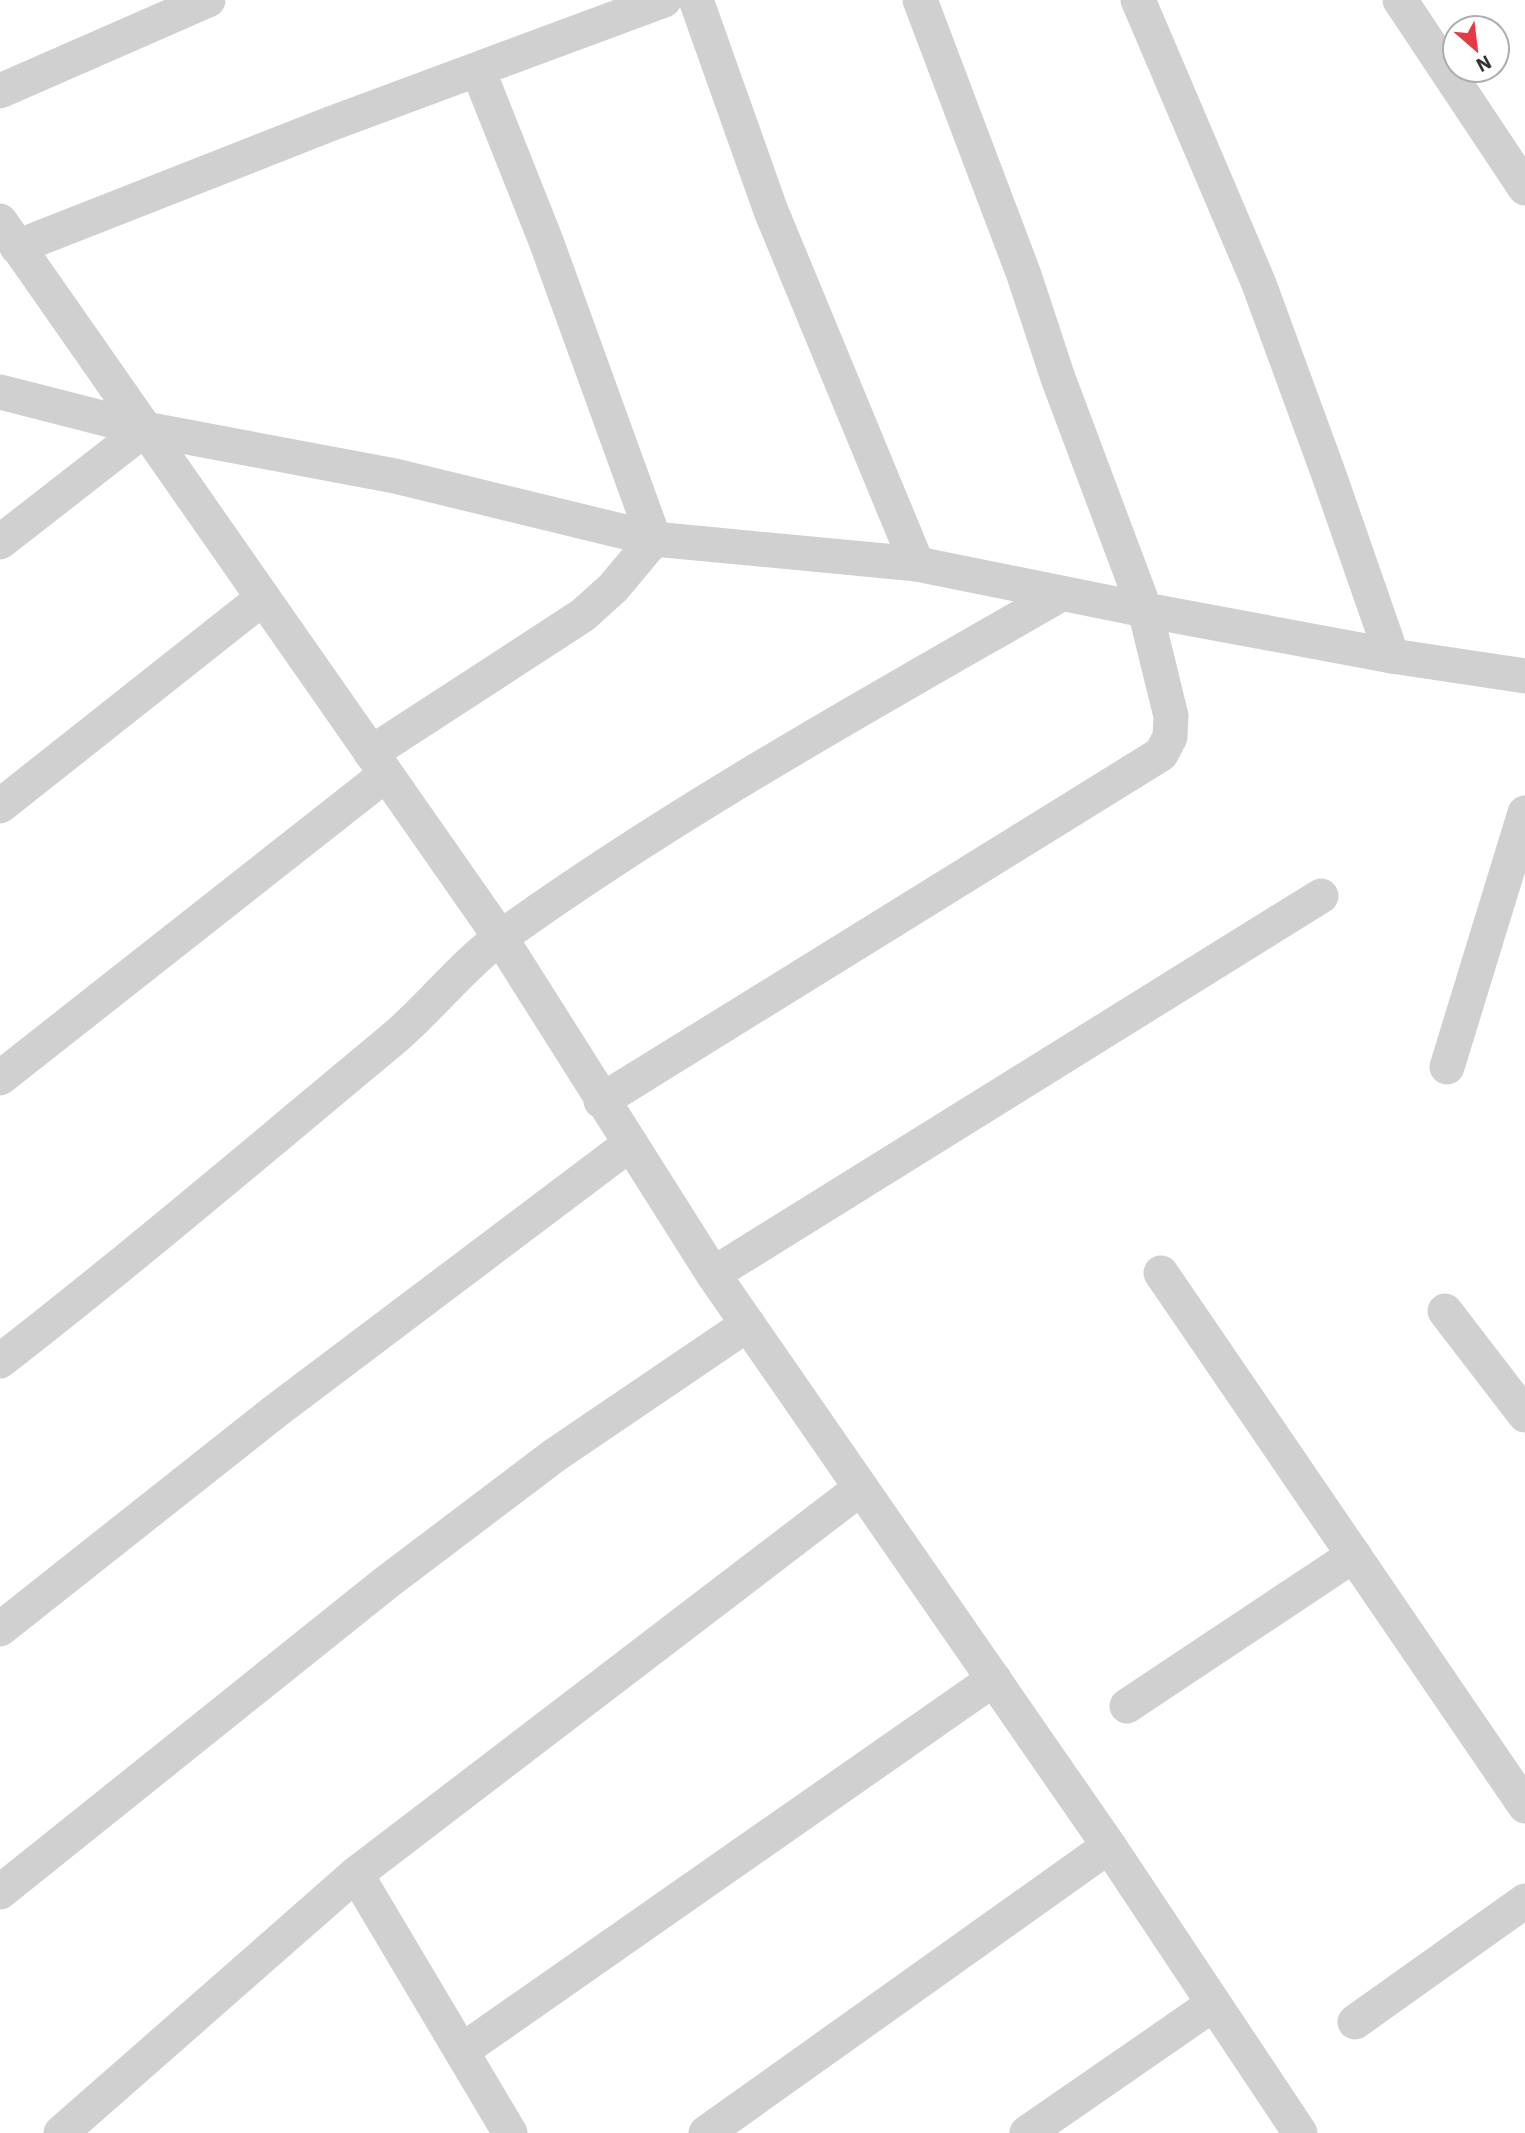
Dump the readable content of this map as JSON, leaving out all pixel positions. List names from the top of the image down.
{
  "north": "bottom right"
}
